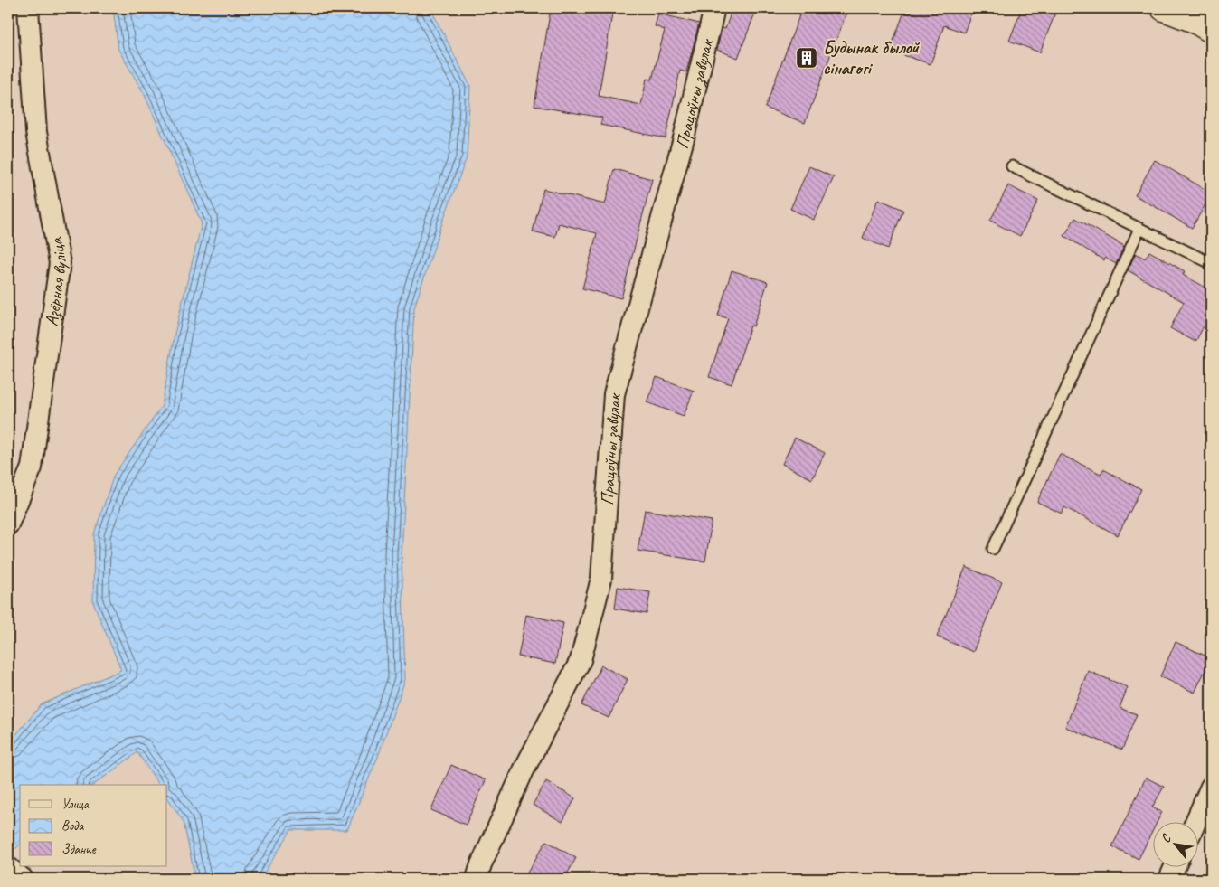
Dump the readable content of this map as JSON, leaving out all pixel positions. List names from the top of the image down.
{
  "streets": {
    "street": ["Працоўны завулак", "Азёрная вуліца"]
  },
  "places": {
    "building": ["Будынак былой сінагогі"]
  },
  "legend": ["Улица", "Вода", "Здание"],
  "north": "top left"
}
